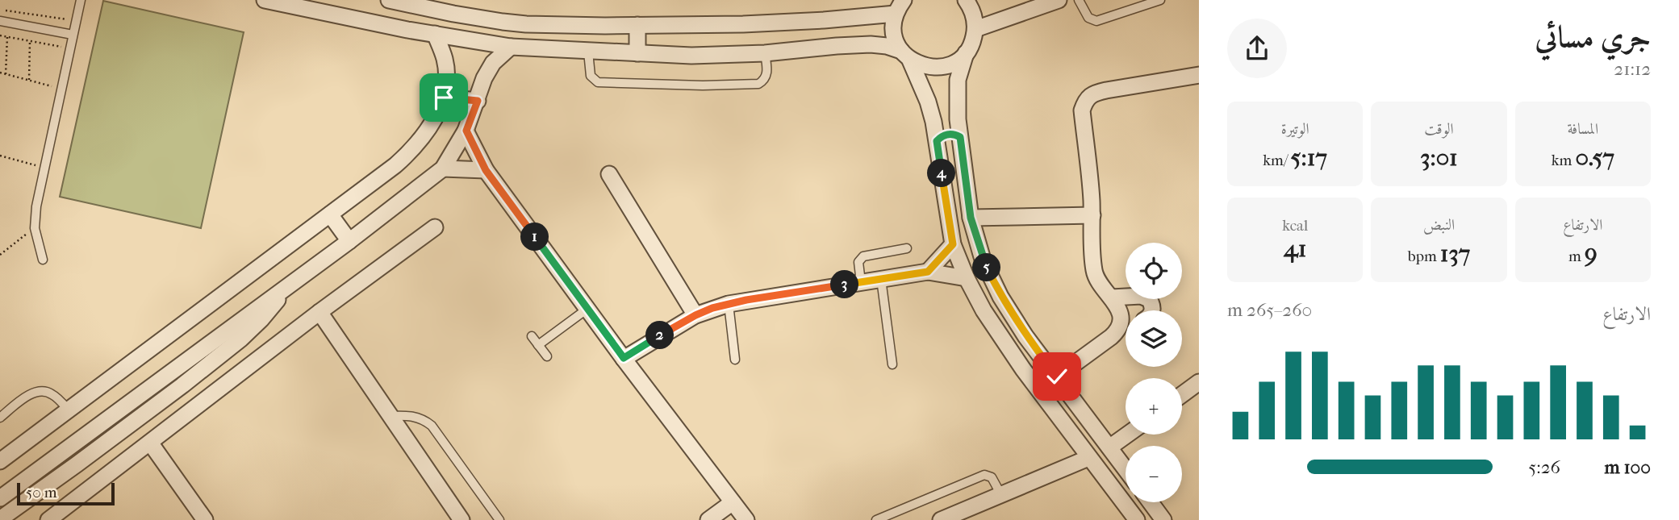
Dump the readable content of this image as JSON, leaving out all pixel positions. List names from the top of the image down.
{
  "scale_bar": "50 m",
  "page": {
    "heading": ["جري مسائي", "21:12"],
    "stats": [
      ["المسافة", "0.57 km"],
      ["الوقت", "3:01"],
      ["الوتيرة", "5:17 /km"],
      ["الارتفاع", "9 m"],
      ["النبض", "137 bpm"],
      ["kcal", "41"]
    ],
    "pins": [
      "4",
      "1",
      "5",
      "3",
      "2"
    ],
    "map_buttons": ["+", "−"],
    "chart": ["الارتفاع", "260–265 m"],
    "list": [
      {
        "name": "100 m",
        "note": "5:26"
      }
    ],
    "scale": "50 m"
  }
}
